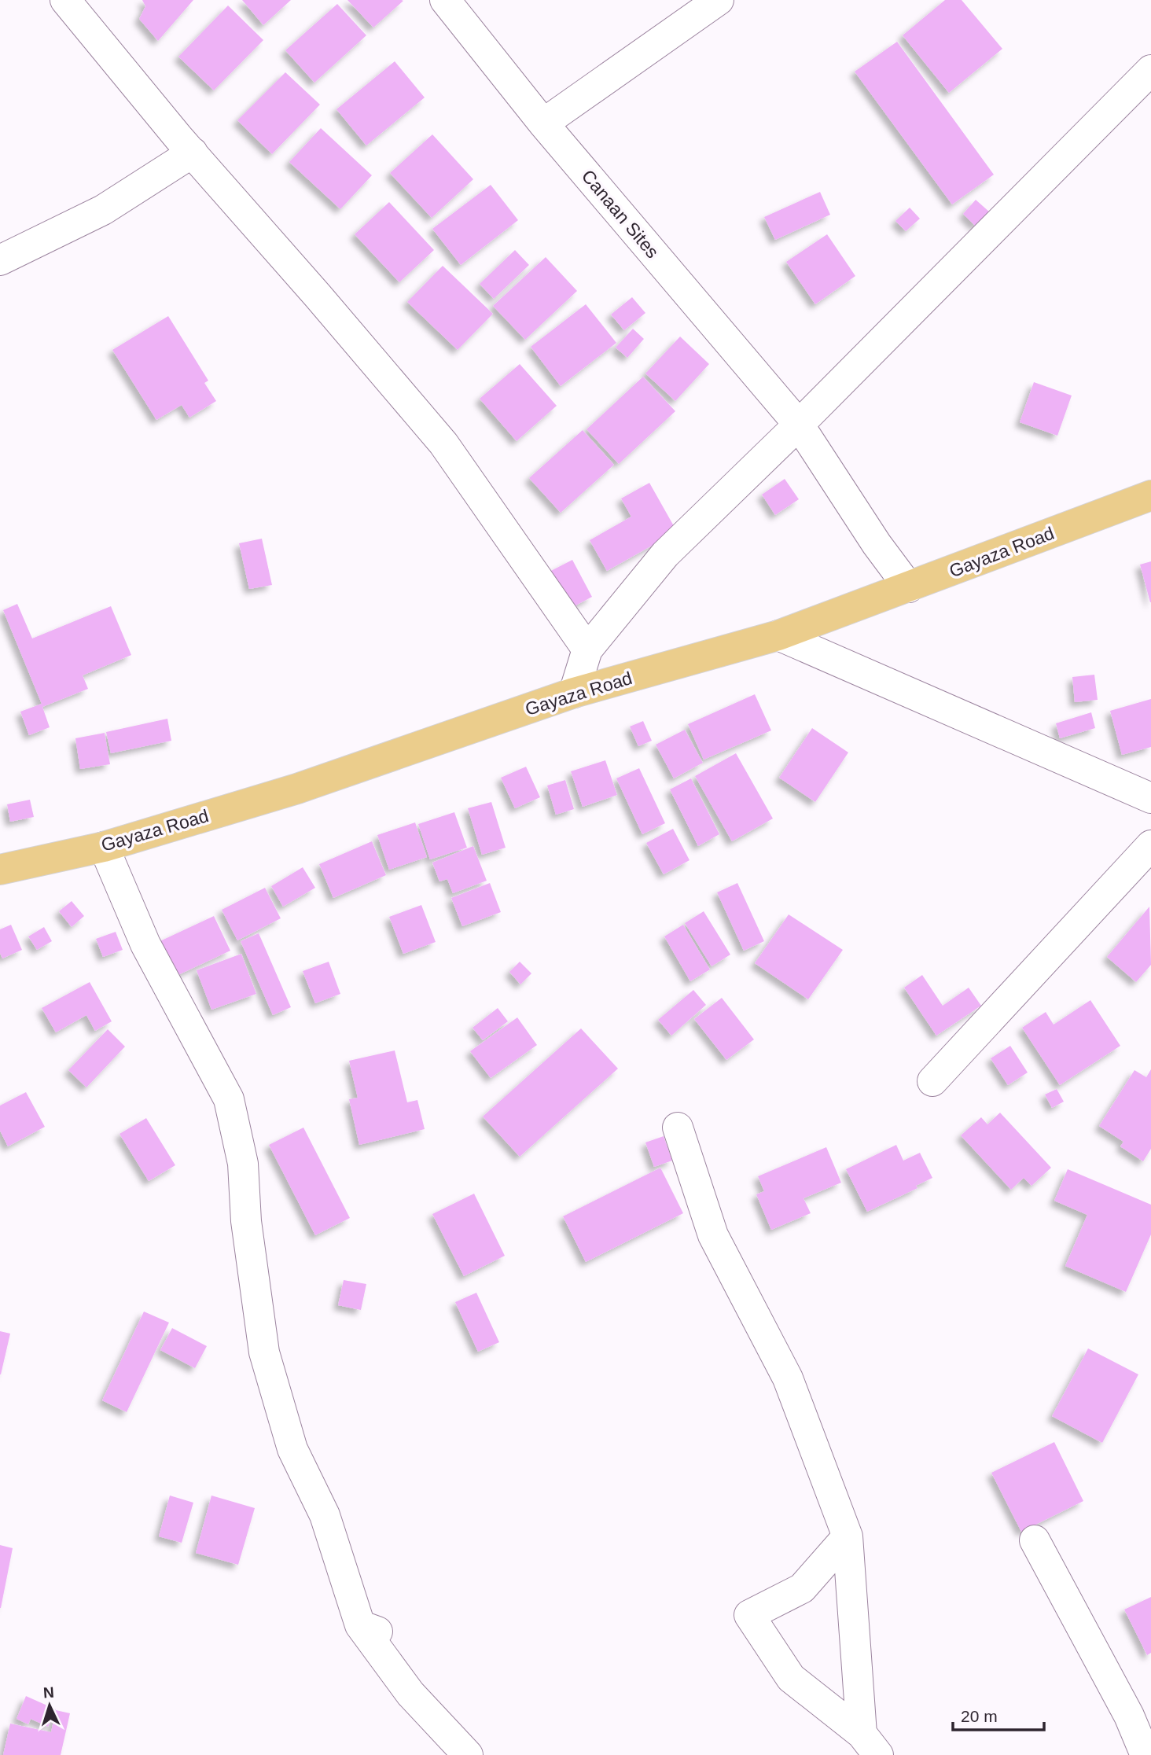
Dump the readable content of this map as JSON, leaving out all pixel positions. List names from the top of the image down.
{
  "streets": {
    "main road": ["Gayaza Road"],
    "street": ["Canaan Sites"]
  },
  "crossings": [
    ["Canaan Sites", "Gayaza Road"]
  ],
  "scale_bar": "20 m",
  "north": "top"
}
